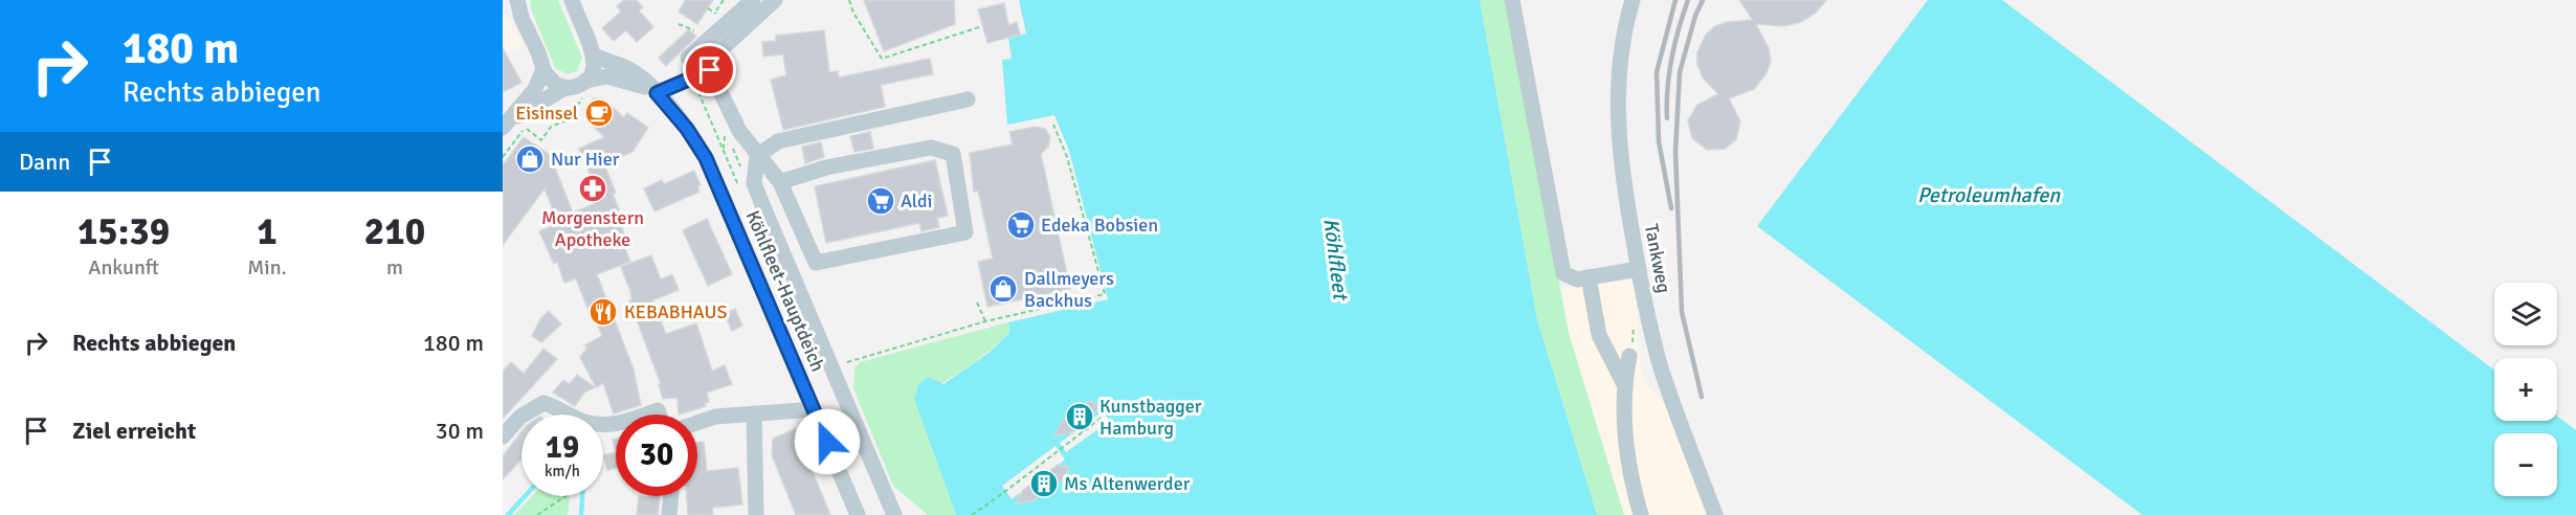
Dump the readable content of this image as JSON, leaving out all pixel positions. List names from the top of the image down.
{
  "streets": {
    "street": ["Tankweg", "Köhlfleet-Hauptdeich"]
  },
  "water": ["Petroleumhafen", "Köhlfleet"],
  "places": {
    "cafe": ["Eisinsel"],
    "shop": ["Nur Hier", "Dallmeyers Backhus"],
    "pharmacy": ["Morgenstern Apotheke"],
    "supermarket": ["Aldi", "Edeka Bobsien"],
    "restaurant": ["KEBABHAUS"],
    "building": ["Kunstbagger Hamburg", "Ms Altenwerder"]
  },
  "page": {
    "turn": ["180 m", "Rechts abbiegen"],
    "then": "Dann",
    "eta": [
      "15:39",
      "Ankunft",
      "1",
      "Min.",
      "210",
      "m"
    ],
    "map_buttons": ["+", "−"],
    "list": [
      {
        "name": "Rechts abbiegen",
        "value": "180 m"
      },
      {
        "name": "Ziel erreicht",
        "value": "30 m"
      }
    ],
    "speed": "19 km/h",
    "limit": "30"
  }
}
